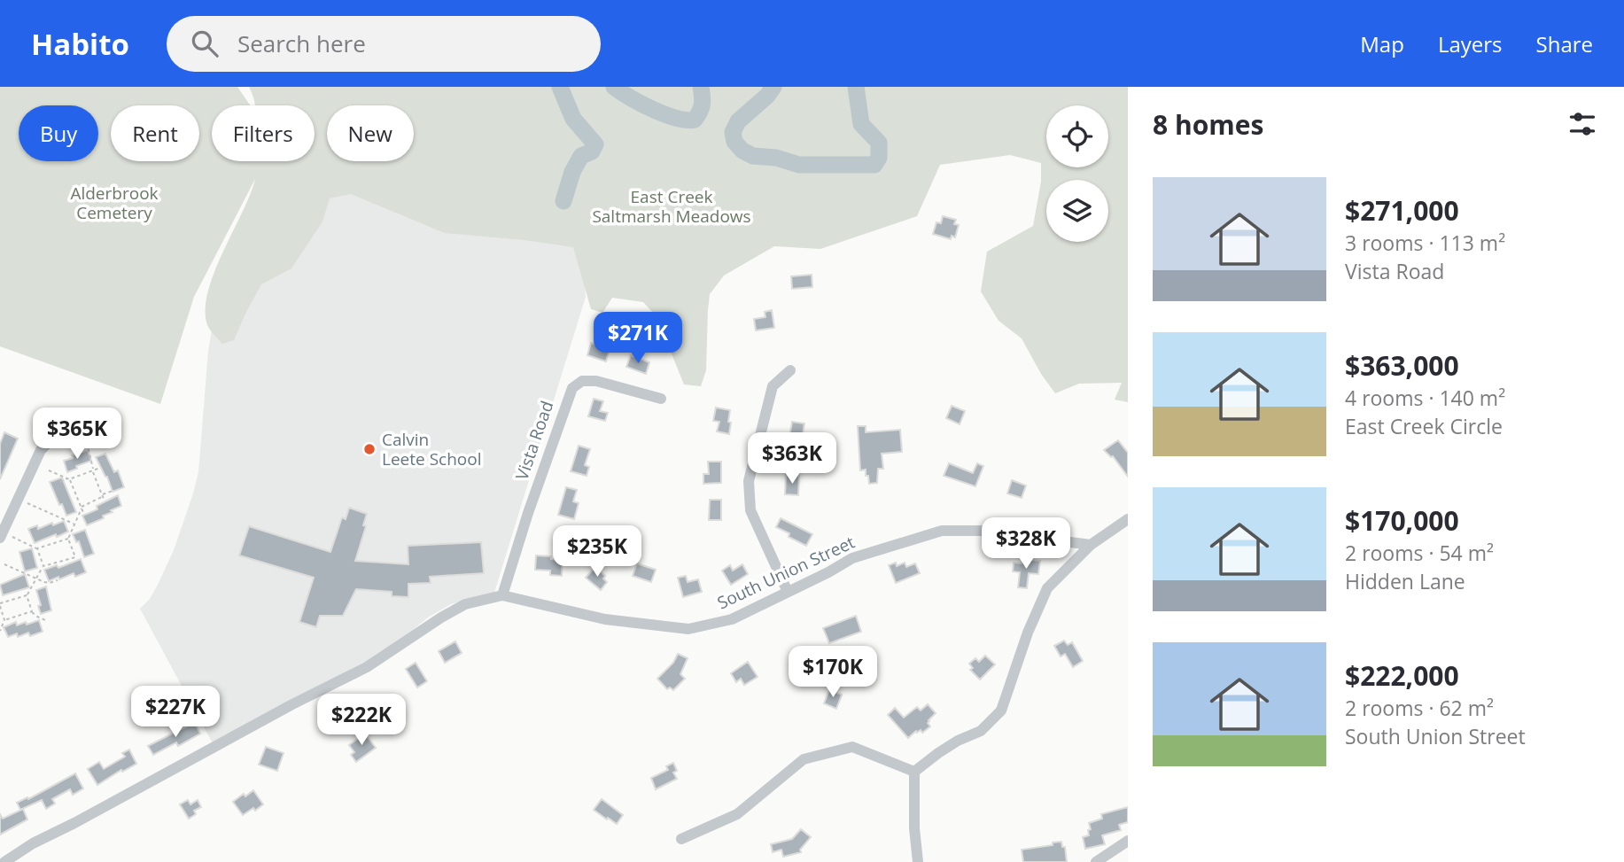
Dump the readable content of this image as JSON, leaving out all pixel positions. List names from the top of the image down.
{
  "streets": {
    "street": ["Vista Road", "South Union Street"]
  },
  "crossings": [
    ["Vista Road", "South Union Street"]
  ],
  "parks": ["Alderbrook Cemetery", "East Creek Saltmarsh Meadows"],
  "places": ["Calvin Leete School"],
  "page": {
    "header": "Habito",
    "search": "Search here",
    "nav": ["Map", "Layers", "Share"],
    "heading": "8 homes",
    "chip": [
      "Buy",
      "Rent",
      "Filters",
      "New"
    ],
    "list": [
      {
        "name": "$271,000",
        "note": "3 rooms · 113 m² · Vista Road"
      },
      {
        "name": "$363,000",
        "note": "4 rooms · 140 m² · East Creek Circle"
      },
      {
        "name": "$170,000",
        "note": "2 rooms · 54 m² · Hidden Lane"
      },
      {
        "name": "$222,000",
        "note": "2 rooms · 62 m² · South Union Street"
      }
    ],
    "price": [
      "$271K",
      "$365K",
      "$363K",
      "$328K",
      "$235K",
      "$170K",
      "$227K",
      "$222K"
    ]
  }
}
